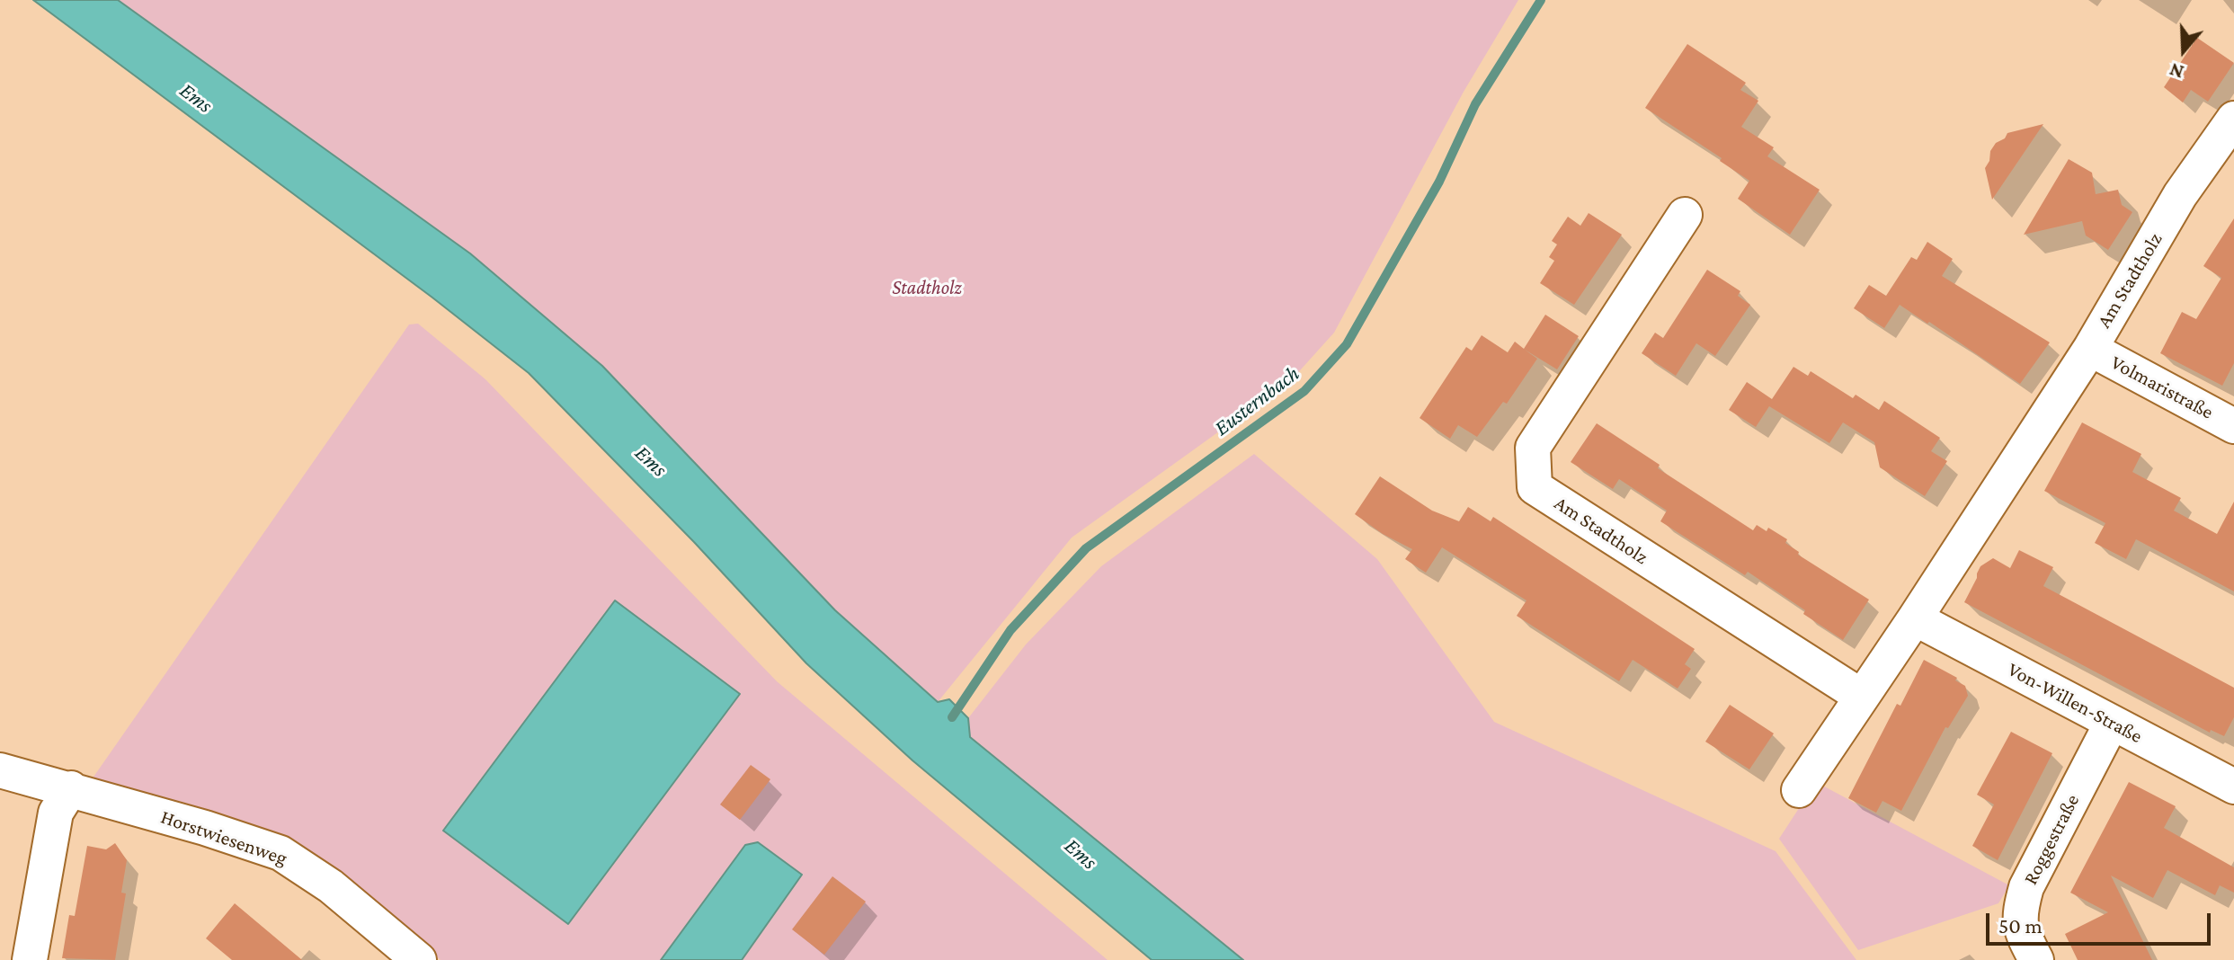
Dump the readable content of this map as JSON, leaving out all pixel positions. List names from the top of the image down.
{
  "streets": {
    "street": [
      "Am Stadtholz",
      "Volmaristraße",
      "Von-Willen-Straße",
      "Horstwiesenweg",
      "Roggestraße"
    ]
  },
  "crossings": [
    ["Am Stadtholz", "Volmaristraße"],
    ["Am Stadtholz", "Von-Willen-Straße"],
    ["Von-Willen-Straße", "Roggestraße"]
  ],
  "water": ["Ems", "Eusternbach"],
  "parks": ["Stadtholz"],
  "scale_bar": "50 m",
  "north": "bottom"
}
